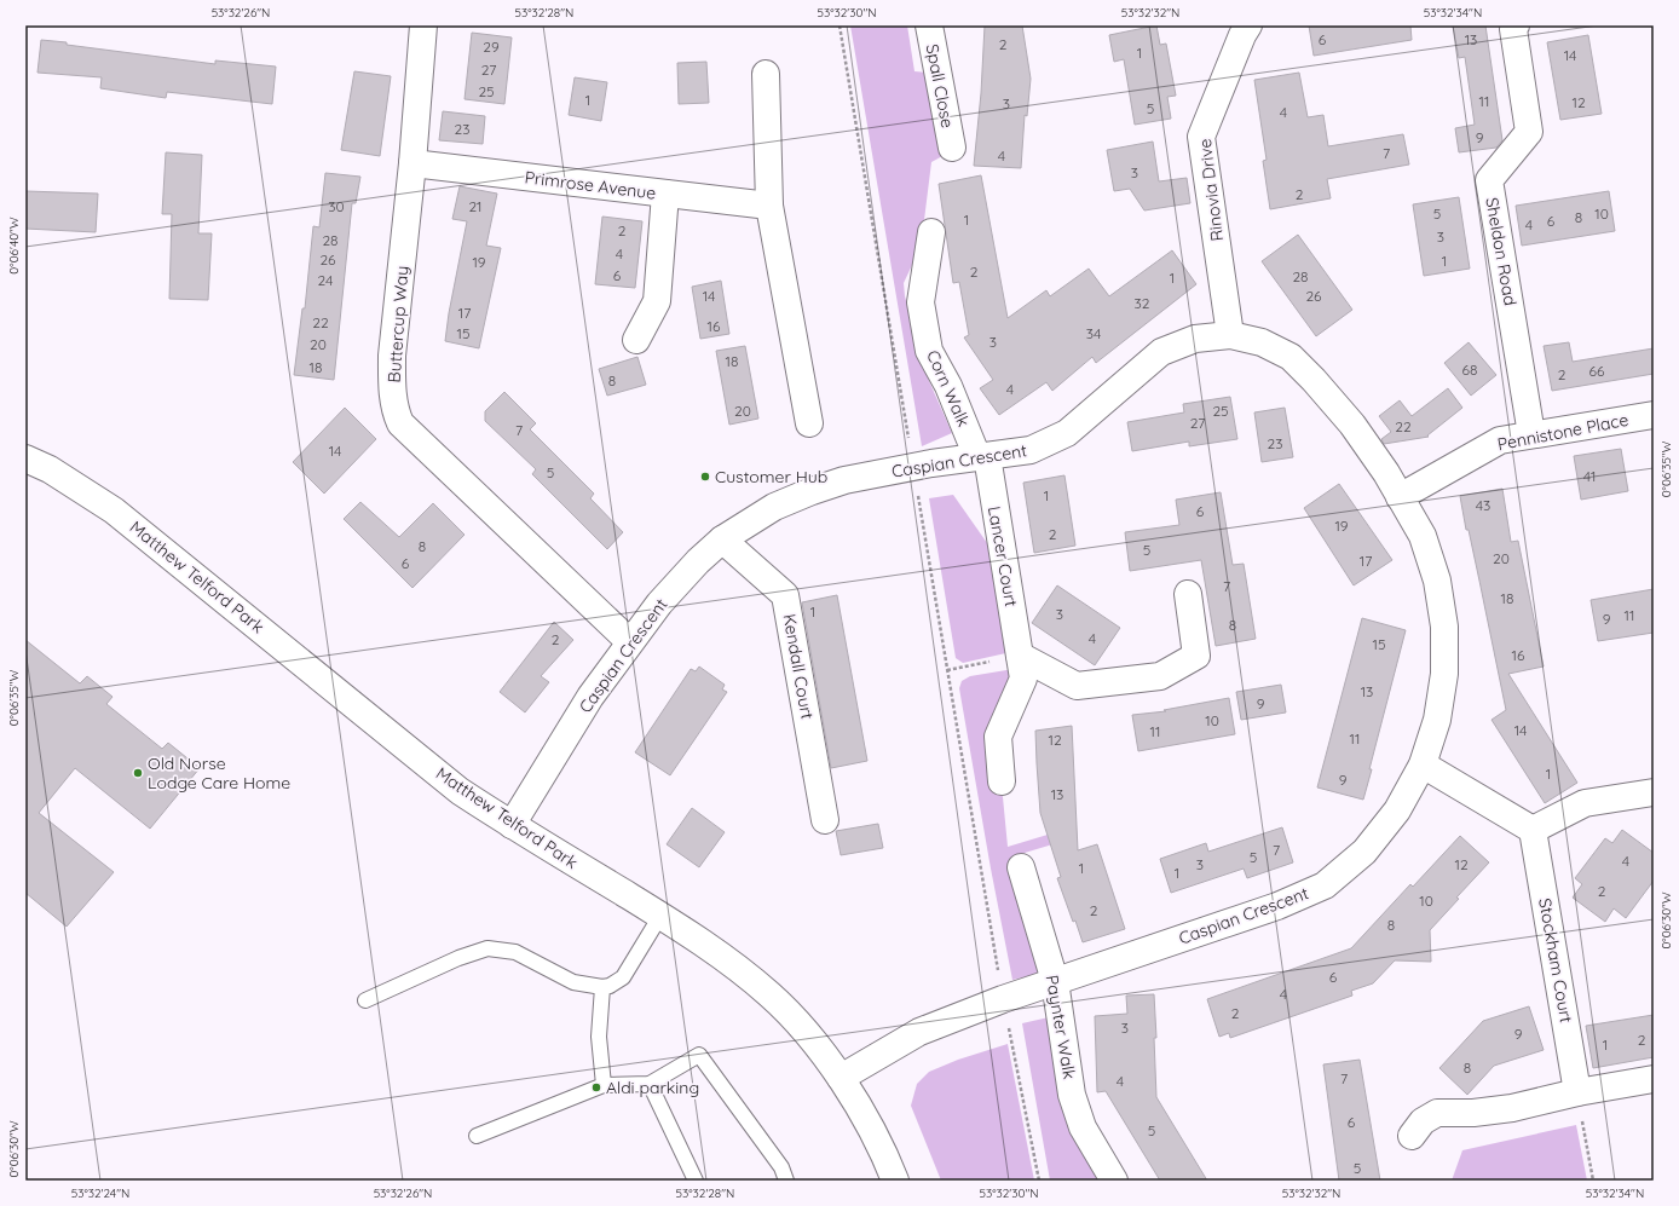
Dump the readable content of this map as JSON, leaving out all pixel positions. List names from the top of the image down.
{
  "streets": {
    "street": [
      "Spall Close",
      "Primrose Avenue",
      "Rinovia Drive",
      "Sheldon Road",
      "Buttercup Way",
      "Corn Walk",
      "Pennistone Place",
      "Caspian Crescent",
      "Lancer Court",
      "Matthew Telford Park",
      "Kendall Court",
      "Stockham Court",
      "Paynter Walk"
    ]
  },
  "crossings": [
    ["Primrose Avenue", "Buttercup Way"],
    ["Rinovia Drive", "Caspian Crescent"],
    ["Sheldon Road", "Pennistone Place"],
    ["Buttercup Way", "Caspian Crescent"],
    ["Corn Walk", "Caspian Crescent"],
    ["Corn Walk", "Lancer Court"],
    ["Pennistone Place", "Caspian Crescent"],
    ["Caspian Crescent", "Lancer Court"],
    ["Caspian Crescent", "Matthew Telford Park"],
    ["Caspian Crescent", "Kendall Court"],
    ["Caspian Crescent", "Paynter Walk"]
  ],
  "places": ["Customer Hub", "Old Norse Lodge Care Home", "Aldi parking"],
  "house_numbers": [
    "6",
    "13",
    "2",
    "29",
    "1",
    "14",
    "27",
    "25",
    "1",
    "11",
    "12",
    "3",
    "5",
    "4",
    "23",
    "9",
    "7",
    "4",
    "3",
    "2",
    "30",
    "21",
    "5",
    "10",
    "8",
    "1",
    "6",
    "4",
    "2",
    "3",
    "28",
    "4",
    "26",
    "1",
    "19",
    "2",
    "6",
    "28",
    "1",
    "24",
    "14",
    "26",
    "32",
    "17",
    "22",
    "16",
    "15",
    "34",
    "3",
    "20",
    "18",
    "18",
    "68",
    "66",
    "2",
    "8",
    "4",
    "20",
    "25",
    "27",
    "22",
    "7",
    "23",
    "14",
    "5",
    "41",
    "1",
    "43",
    "6",
    "19",
    "2",
    "8",
    "5",
    "20",
    "17",
    "6",
    "7",
    "18",
    "1",
    "3",
    "11",
    "9",
    "8",
    "4",
    "2",
    "15",
    "16",
    "13",
    "9",
    "10",
    "14",
    "11",
    "11",
    "12",
    "1",
    "9",
    "13",
    "7",
    "5",
    "4",
    "3",
    "12",
    "1",
    "1",
    "2",
    "10",
    "2",
    "8",
    "6",
    "4",
    "2",
    "3",
    "9",
    "2",
    "1",
    "8",
    "7",
    "4",
    "6",
    "5",
    "5"
  ],
  "coordinates": [
    "53°32'26\"N",
    "53°32'28\"N",
    "53°32'30\"N",
    "53°32'32\"N",
    "53°32'34\"N",
    "0°06'40\"W",
    "0°06'35\"W",
    "0°06'30\"W",
    "53°32'24\"N"
  ]
}
